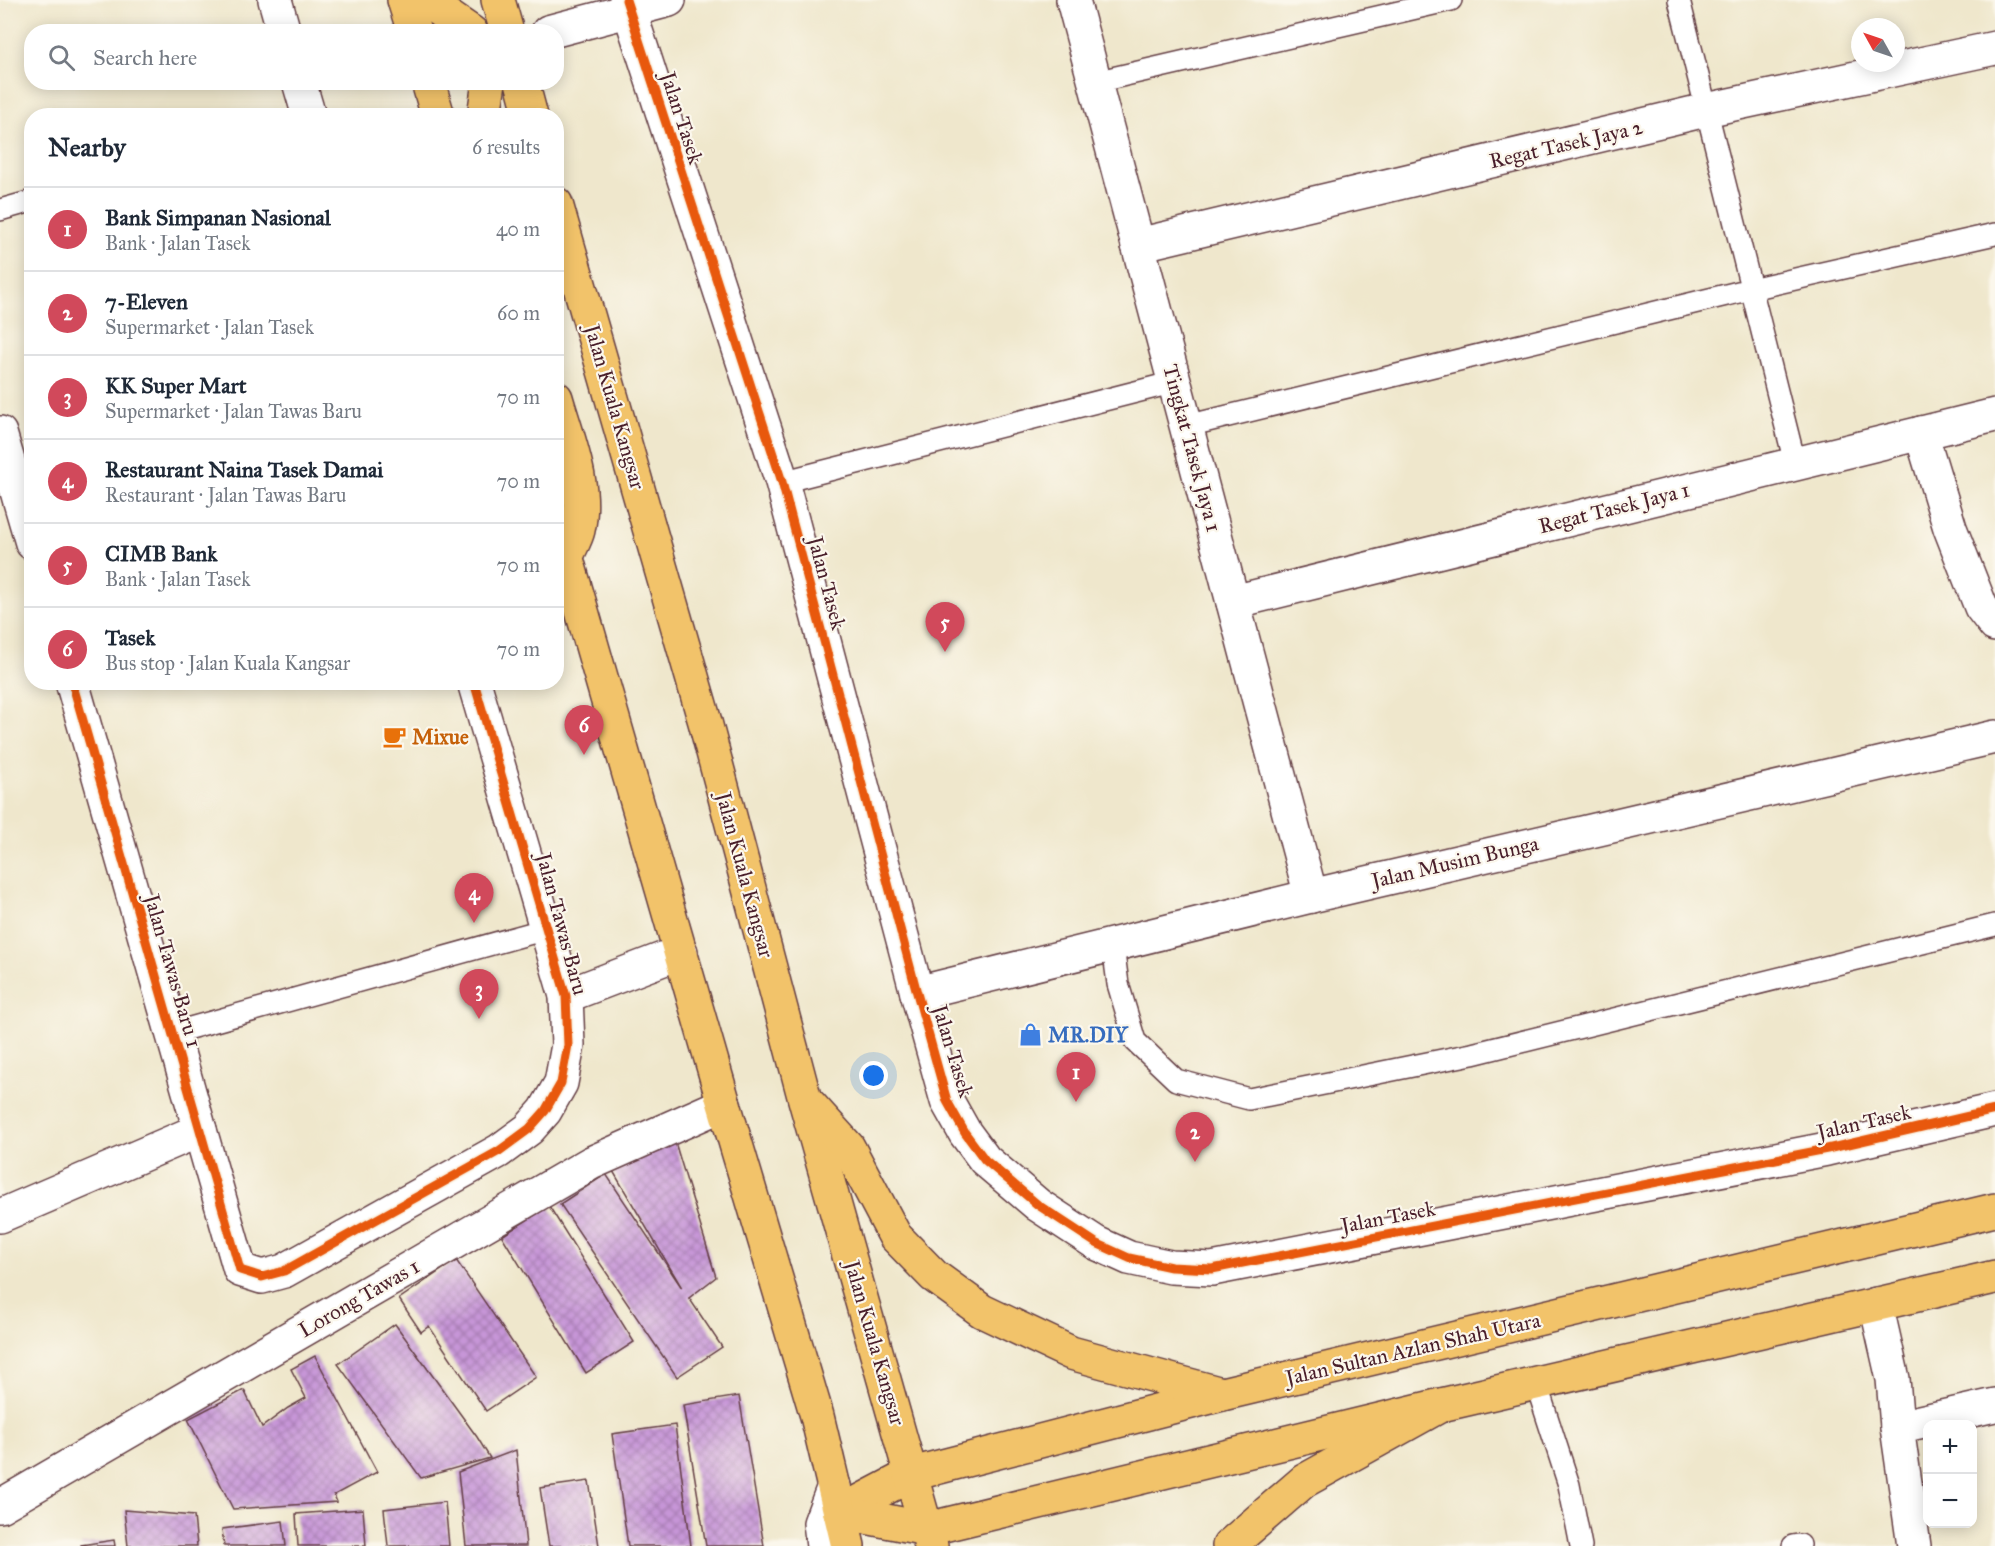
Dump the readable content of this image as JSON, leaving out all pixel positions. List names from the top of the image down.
{
  "streets": {
    "main road": ["Jalan Kuala Kangsar", "Jalan Sultan Azlan Shah Utara"],
    "street": [
      "Jalan Tasek",
      "Regat Tasek Jaya 2",
      "Tingkat Tasek Jaya 1",
      "Regat Tasek Jaya 1",
      "Jalan Musim Bunga",
      "Jalan Tawas Baru",
      "Jalan Tawas Baru 1",
      "Lorong Tawas 1"
    ]
  },
  "crossings": [
    ["Jalan Tasek", "Jalan Musim Bunga"],
    ["Regat Tasek Jaya 2", "Tingkat Tasek Jaya 1"],
    ["Jalan Kuala Kangsar", "Jalan Sultan Azlan Shah Utara"],
    ["Tingkat Tasek Jaya 1", "Regat Tasek Jaya 1"],
    ["Tingkat Tasek Jaya 1", "Jalan Musim Bunga"],
    ["Jalan Tawas Baru", "Jalan Tawas Baru 1"]
  ],
  "places": {
    "cafe": ["Mixue"],
    "shop": ["MR.DIY"]
  },
  "north": "top left",
  "page": {
    "search": "Search here",
    "heading": ["Nearby", "6 results"],
    "list": [
      {
        "mark": "1",
        "name": "Bank Simpanan Nasional",
        "note": "Bank · Jalan Tasek",
        "value": "40 m"
      },
      {
        "mark": "2",
        "name": "7-Eleven",
        "note": "Supermarket · Jalan Tasek",
        "value": "60 m"
      },
      {
        "mark": "3",
        "name": "KK Super Mart",
        "note": "Supermarket · Jalan Tawas Baru",
        "value": "70 m"
      },
      {
        "mark": "4",
        "name": "Restaurant Naina Tasek Damai",
        "note": "Restaurant · Jalan Tawas Baru",
        "value": "70 m"
      },
      {
        "mark": "5",
        "name": "CIMB Bank",
        "note": "Bank · Jalan Tasek",
        "value": "70 m"
      },
      {
        "mark": "6",
        "name": "Tasek",
        "note": "Bus stop · Jalan Kuala Kangsar",
        "value": "70 m"
      }
    ],
    "pins": [
      "5",
      "6",
      "4",
      "3",
      "1",
      "2"
    ],
    "map_buttons": ["+", "−"]
  }
}
